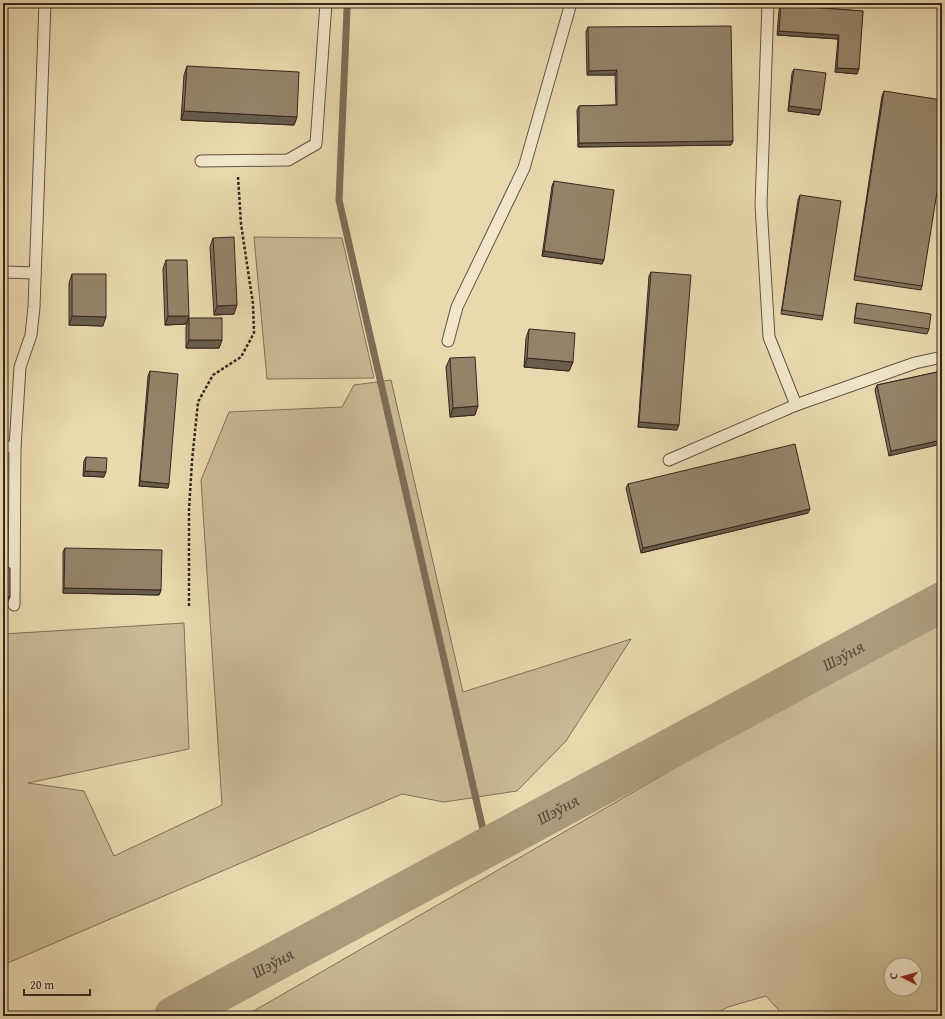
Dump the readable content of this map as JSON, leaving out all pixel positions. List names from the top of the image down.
{
  "water": ["Шэўня"],
  "scale_bar": "20 m",
  "north": "left"
}
